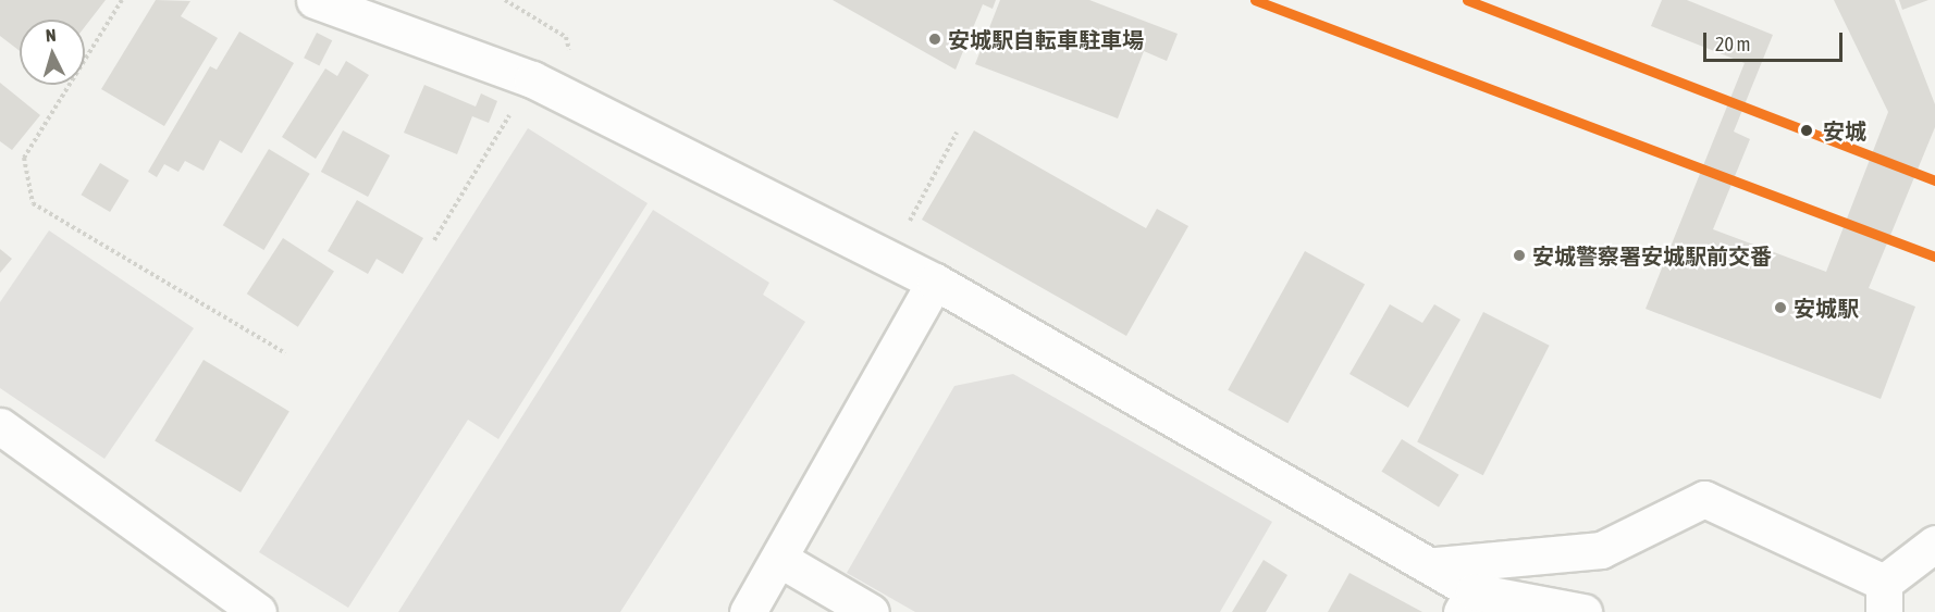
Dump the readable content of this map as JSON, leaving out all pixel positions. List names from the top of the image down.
{
  "places": [
    "安城駅自転車駐車場",
    "安城",
    "安城警察署安城駅前交番",
    "安城駅"
  ],
  "scale_bar": "20 m",
  "north": "top"
}
